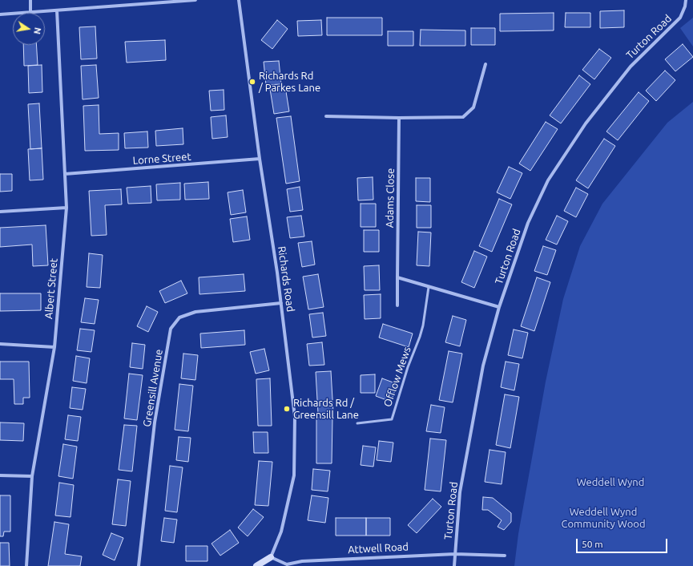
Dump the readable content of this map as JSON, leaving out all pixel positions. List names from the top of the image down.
{
  "streets": {
    "street": [
      "Turton Road",
      "Lorne Street",
      "Adams Close",
      "Richards Road",
      "Albert Street",
      "Greensill Avenue",
      "Attwell Road"
    ],
    "lane": ["Offlow Mews"]
  },
  "crossings": [
    ["Turton Road", "Attwell Road"],
    ["Lorne Street", "Richards Road"],
    ["Lorne Street", "Albert Street"],
    ["Richards Road", "Greensill Avenue"],
    ["Richards Road", "Attwell Road"]
  ],
  "parks": ["Weddell Wynd", "Weddell Wynd Community Wood"],
  "places": ["Richards Rd / Parkes Lane", "Richards Rd / Greensill Lane"],
  "scale_bar": "50 m",
  "north": "right"
}
